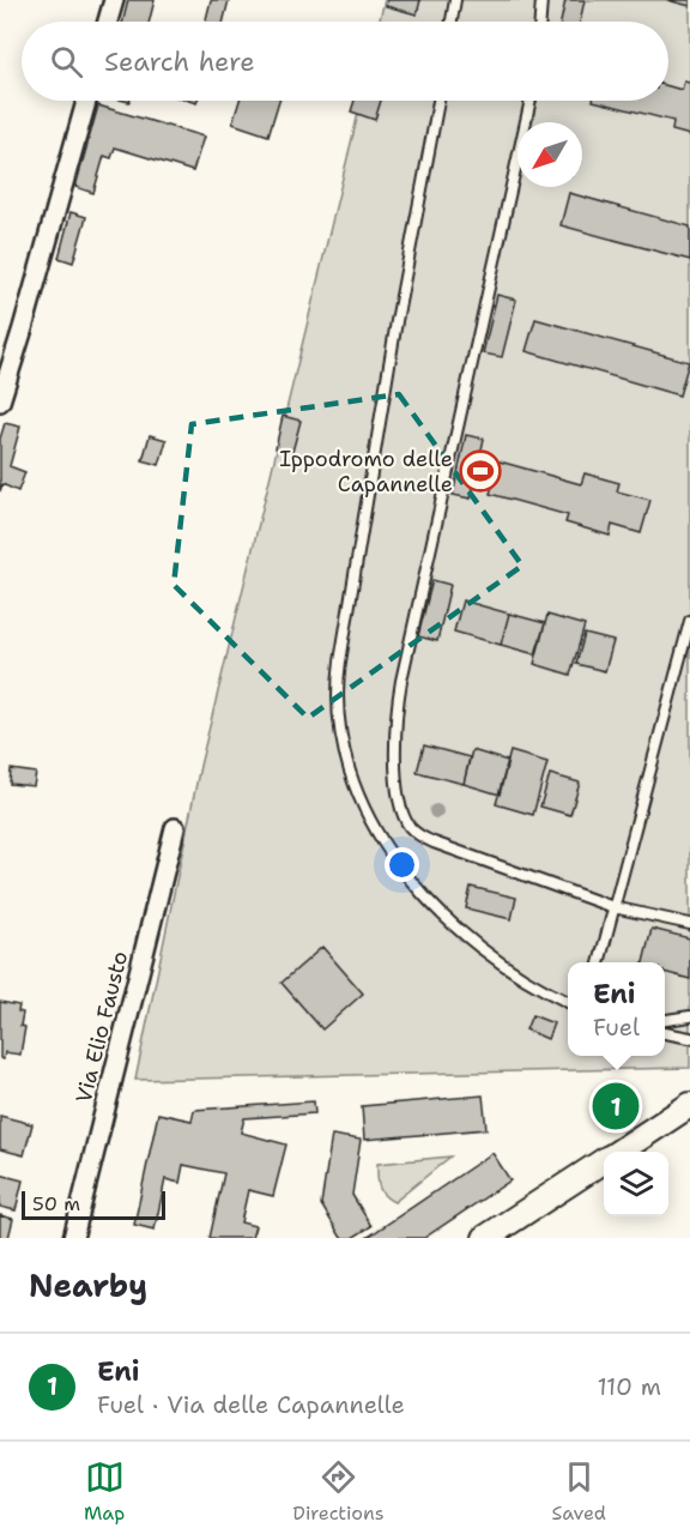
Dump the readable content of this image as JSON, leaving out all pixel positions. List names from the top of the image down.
{
  "streets": {
    "street": ["Via Elio Fausto"]
  },
  "places": {
    "sports": ["Ippodromo delle Capannelle"]
  },
  "scale_bar": "50 m",
  "north": "bottom left",
  "page": {
    "search": "Search here",
    "popup": ["Eni", "Fuel"],
    "pins": "1",
    "scale": "50 m",
    "heading": "Nearby",
    "list": [
      {
        "mark": "1",
        "name": "Eni",
        "note": "Fuel · Via delle Capannelle",
        "value": "110 m"
      }
    ],
    "nav": ["Map", "Directions", "Saved"]
  }
}
